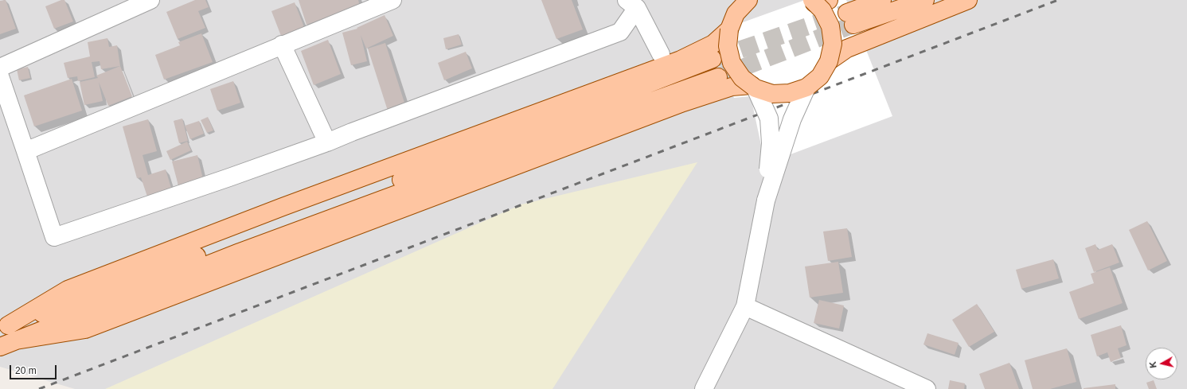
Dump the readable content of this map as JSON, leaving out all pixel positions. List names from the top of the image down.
{
  "scale_bar": "20 m",
  "north": "left"
}
